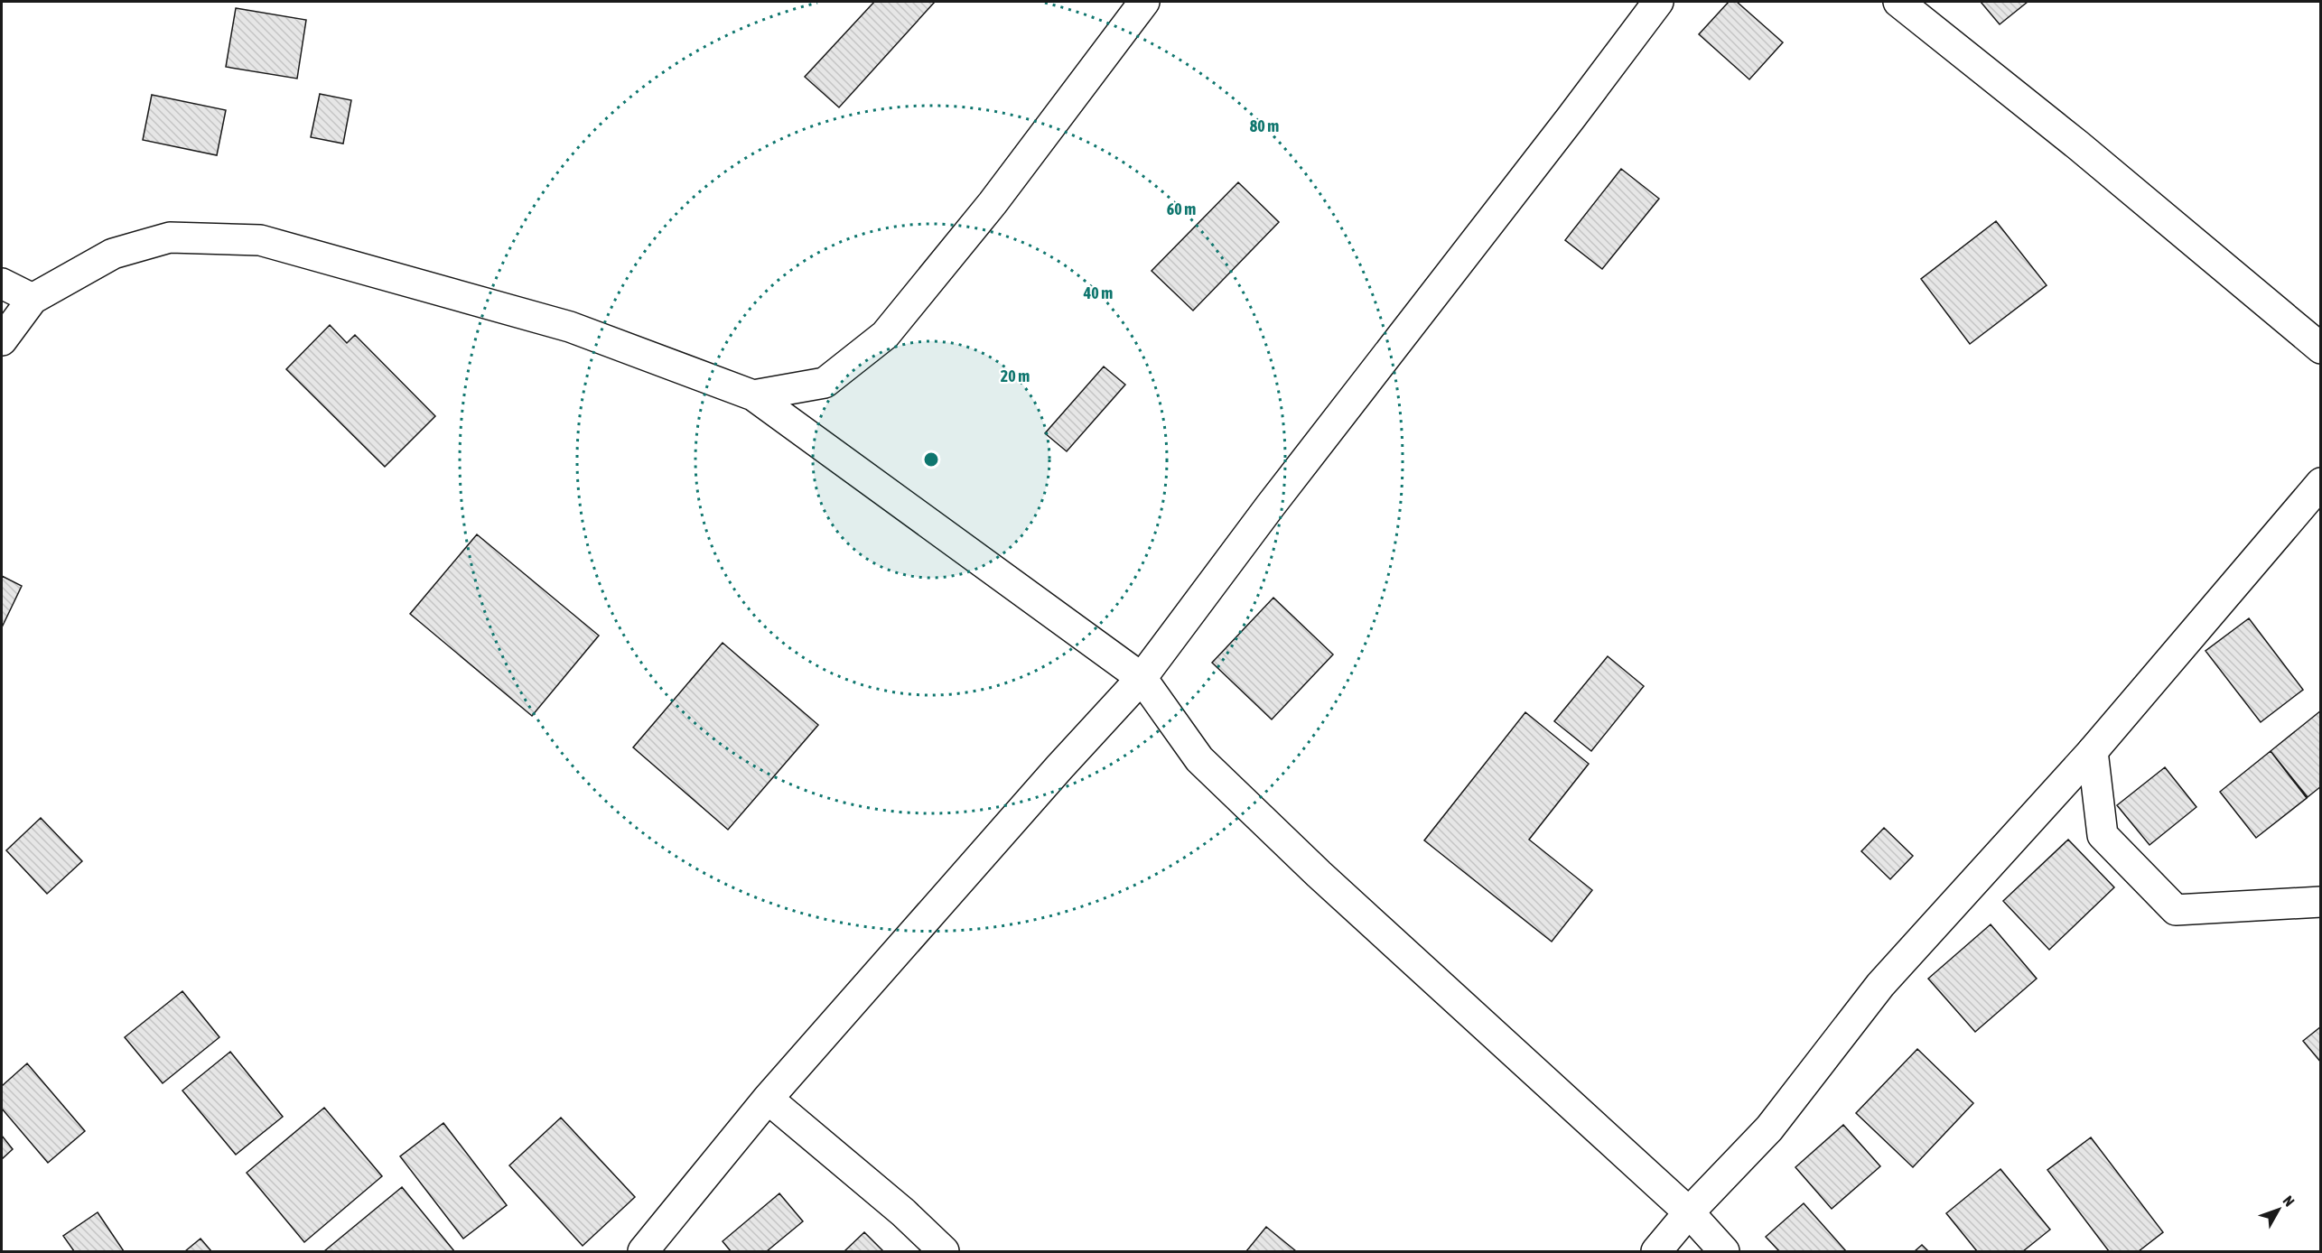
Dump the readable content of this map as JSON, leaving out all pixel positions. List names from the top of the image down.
{
  "north": "top right",
  "rings": [
    "80 m",
    "60 m",
    "40 m",
    "20 m"
  ]
}
